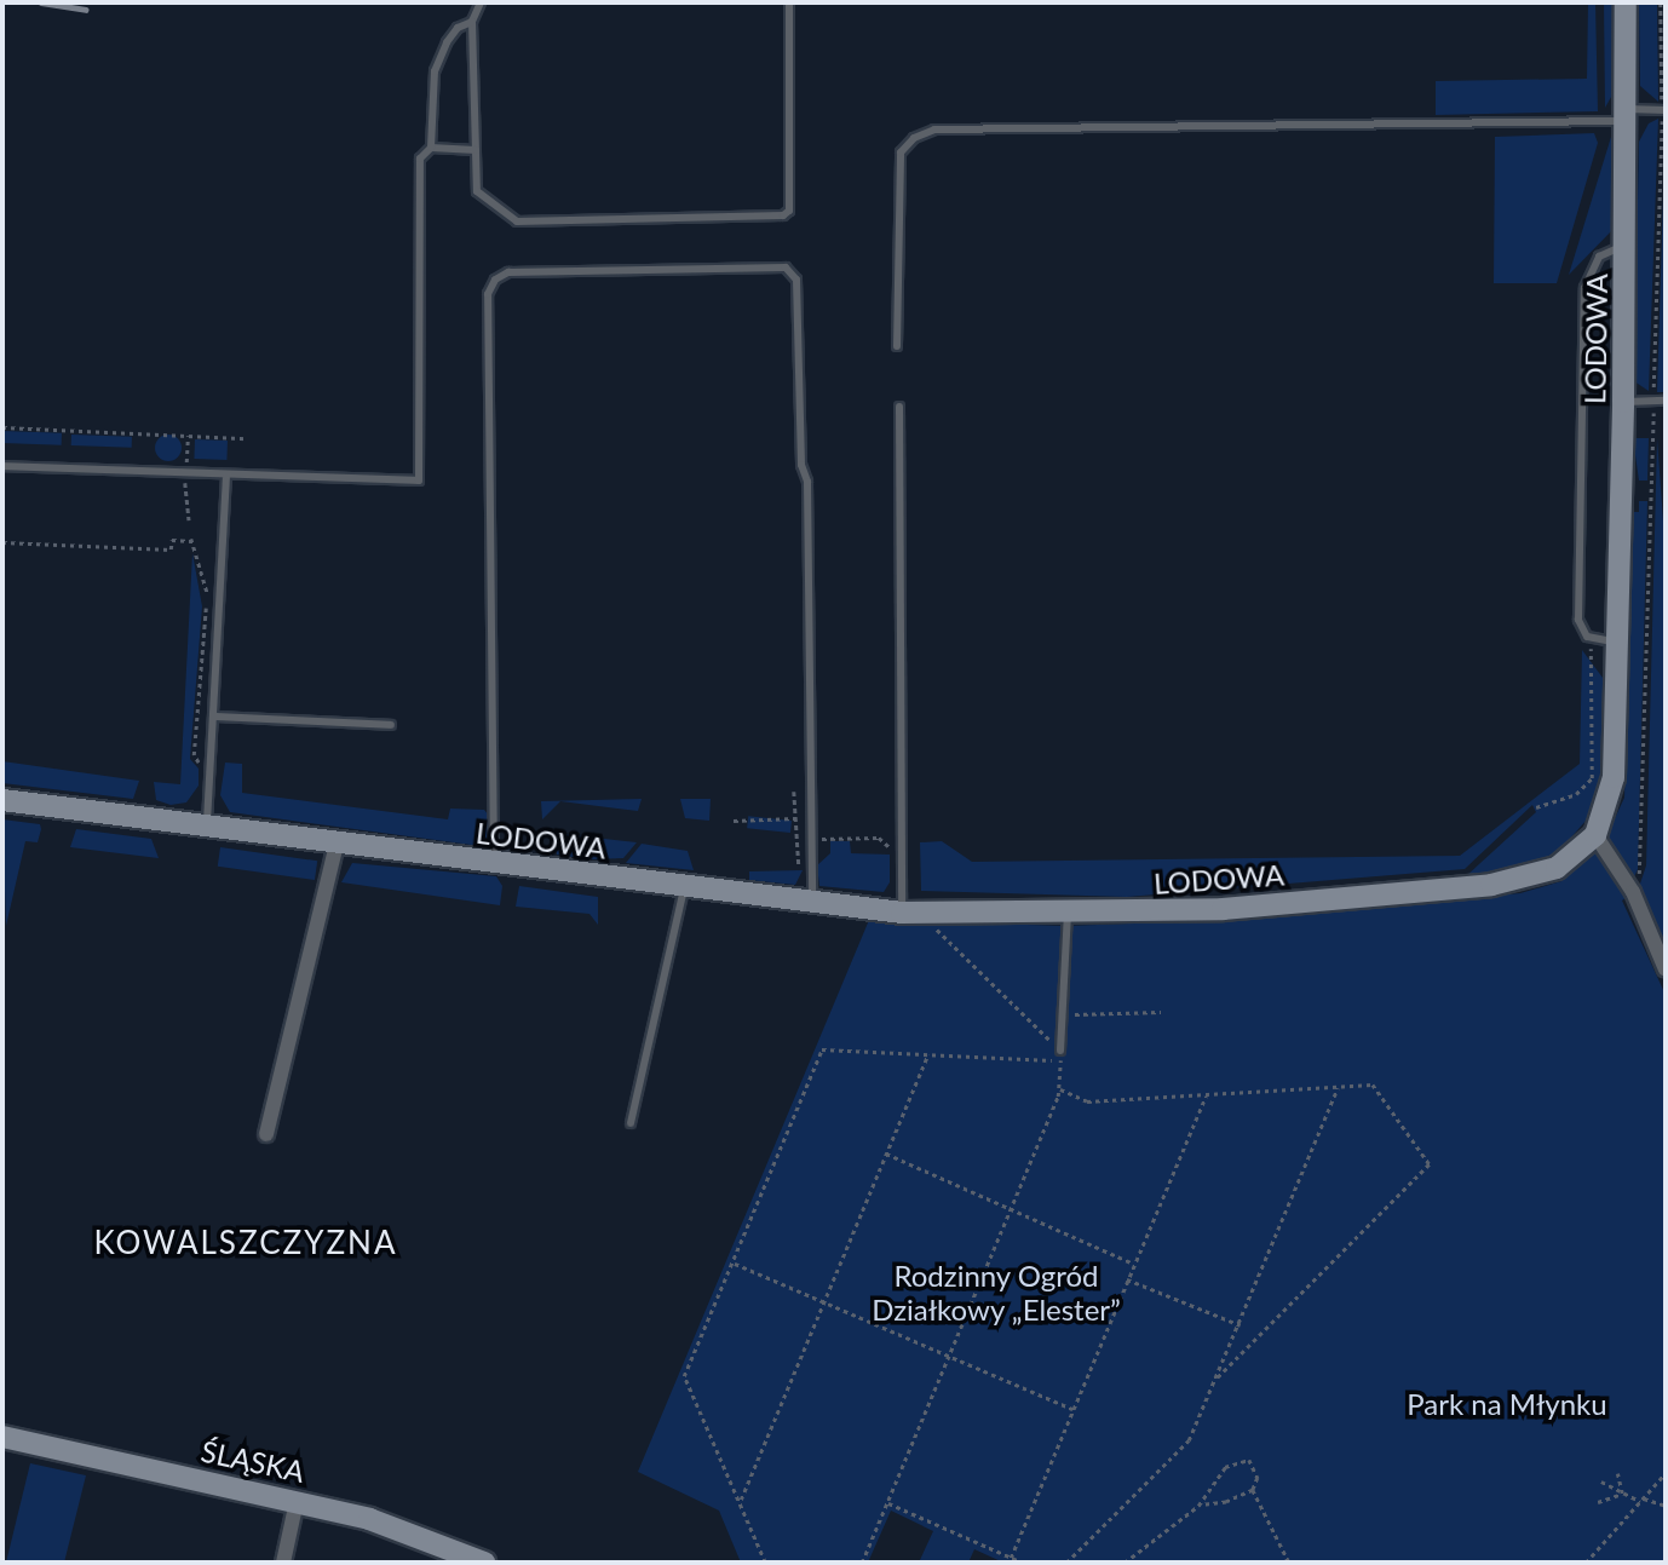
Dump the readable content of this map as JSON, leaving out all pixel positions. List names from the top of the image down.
{
  "streets": {
    "street": ["LODOWA", "ŚLĄSKA"]
  },
  "districts": ["KOWALSZCZYZNA"],
  "parks": ["Rodzinny Ogród Działkowy „Elester”", "Park na Młynku"]
}
